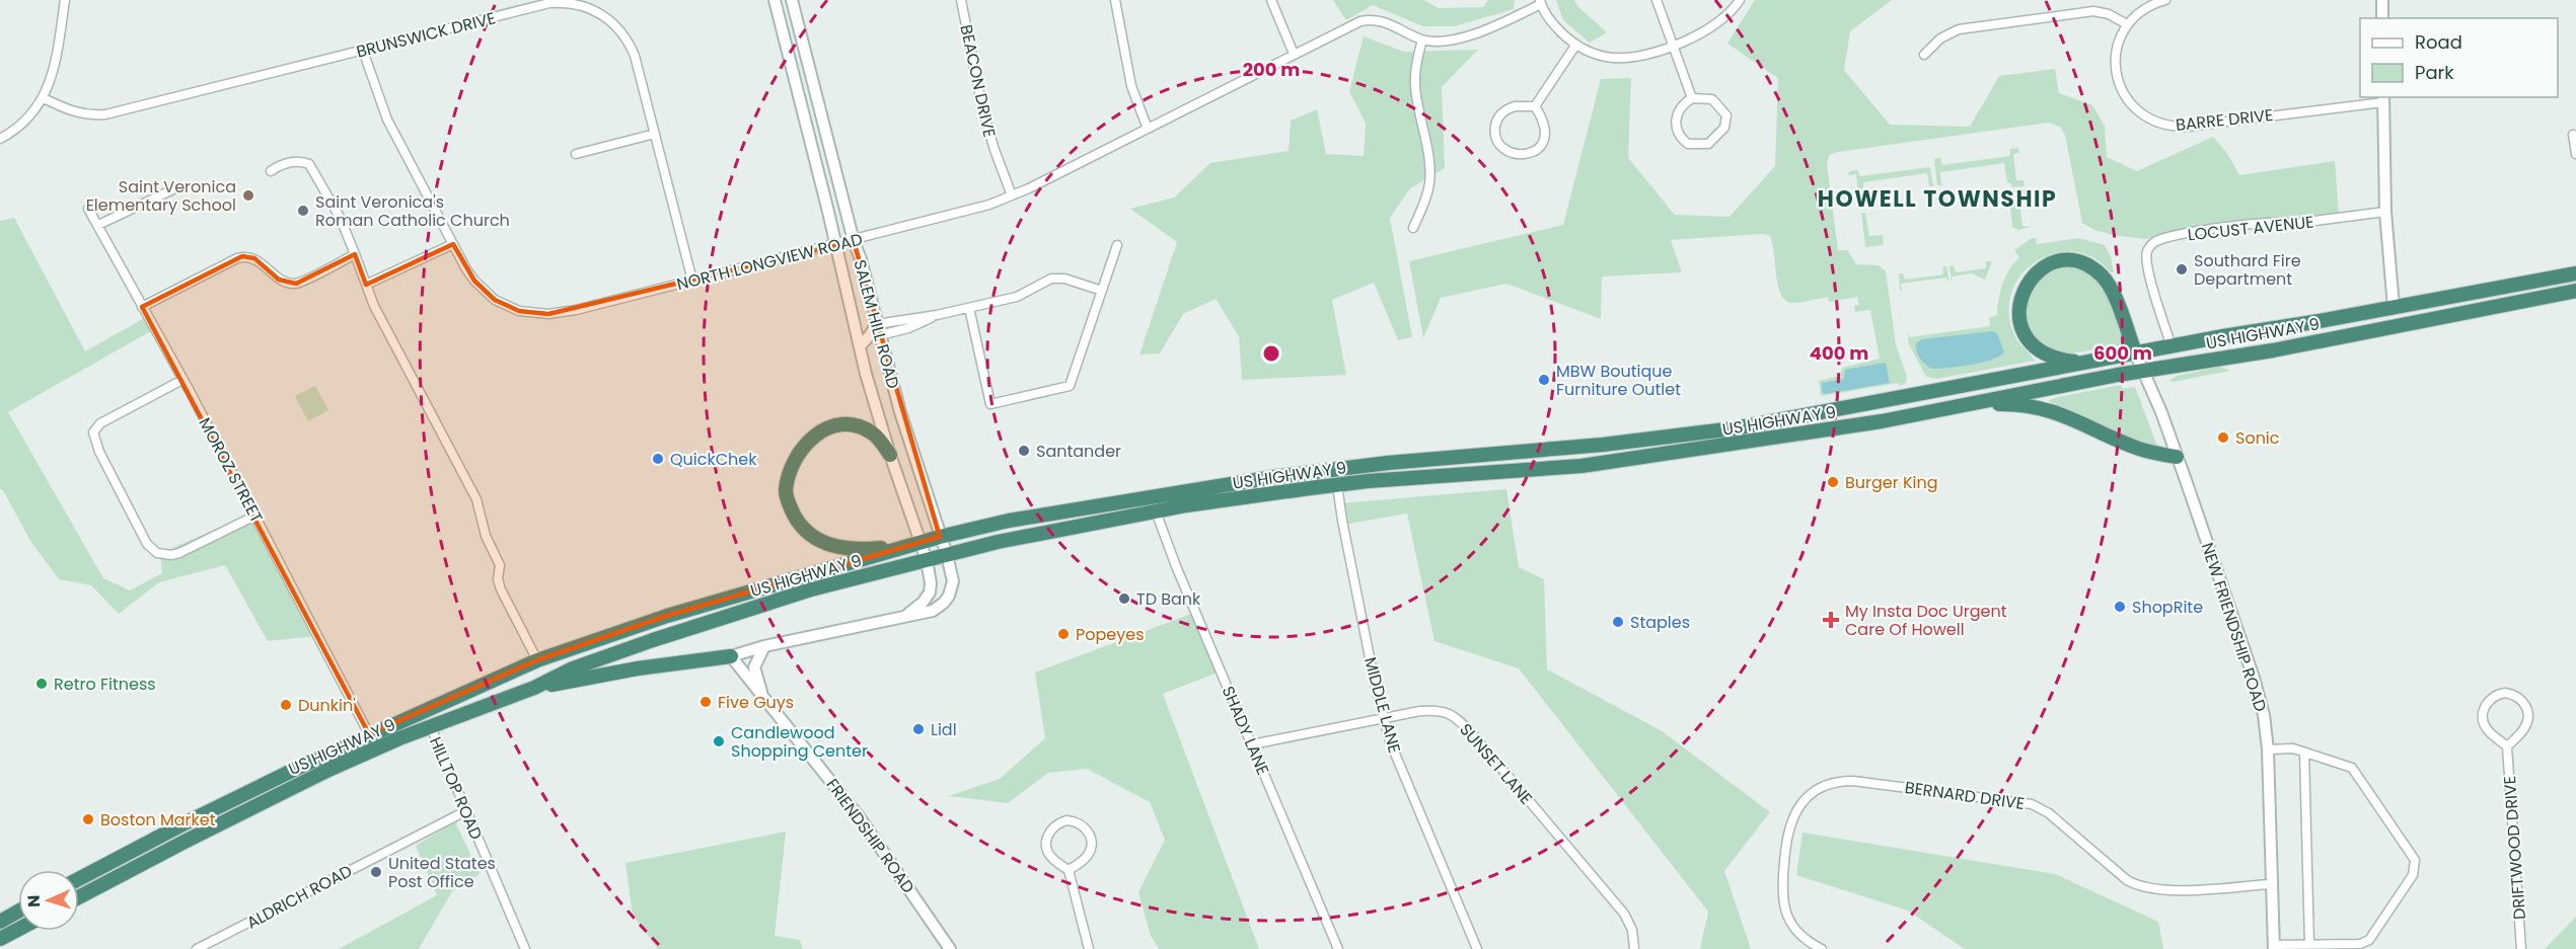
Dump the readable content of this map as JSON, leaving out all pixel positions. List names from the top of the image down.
{
  "streets": {
    "highway": ["US HIGHWAY 9"],
    "street": [
      "BRUNSWICK DRIVE",
      "BEACON DRIVE",
      "BARRE DRIVE",
      "LOCUST AVENUE",
      "NORTH LONGVIEW ROAD",
      "SALEM HILL ROAD",
      "MOROZ STREET",
      "NEW FRIENDSHIP ROAD",
      "MIDDLE LANE",
      "SHADY LANE",
      "SUNSET LANE",
      "HILLTOP ROAD",
      "BERNARD DRIVE",
      "FRIENDSHIP ROAD",
      "DRIFTWOOD DRIVE",
      "ALDRICH ROAD"
    ]
  },
  "crossings": [
    ["BRUNSWICK DRIVE", "NORTH LONGVIEW ROAD"],
    ["BEACON DRIVE", "NORTH LONGVIEW ROAD"],
    ["LOCUST AVENUE", "US HIGHWAY 9"],
    ["NORTH LONGVIEW ROAD", "SALEM HILL ROAD"],
    ["SALEM HILL ROAD", "US HIGHWAY 9"],
    ["SALEM HILL ROAD", "FRIENDSHIP ROAD"],
    ["US HIGHWAY 9", "MOROZ STREET"],
    ["US HIGHWAY 9", "NEW FRIENDSHIP ROAD"],
    ["US HIGHWAY 9", "MIDDLE LANE"],
    ["US HIGHWAY 9", "SHADY LANE"],
    ["US HIGHWAY 9", "HILLTOP ROAD"],
    ["NEW FRIENDSHIP ROAD", "BERNARD DRIVE"],
    ["MIDDLE LANE", "SUNSET LANE"],
    ["SHADY LANE", "SUNSET LANE"],
    ["HILLTOP ROAD", "ALDRICH ROAD"]
  ],
  "districts": ["HOWELL TOWNSHIP"],
  "places": {
    "other": [
      "Saint Veronica Elementary School",
      "Saint Veronica's Roman Catholic Church",
      "Southard Fire Department",
      "MBW Boutique Furniture Outlet",
      "Sonic",
      "Santander",
      "QuickChek",
      "Burger King",
      "TD Bank",
      "ShopRite",
      "Staples",
      "Popeyes",
      "Retro Fitness",
      "Five Guys",
      "Dunkin'",
      "Lidl",
      "Candlewood Shopping Center",
      "Boston Market",
      "United States Post Office"
    ],
    "health": ["My Insta Doc Urgent Care Of Howell"]
  },
  "legend": ["Road", "Park"],
  "north": "left",
  "rings": ["200 m", "400 m", "600 m"]
}
